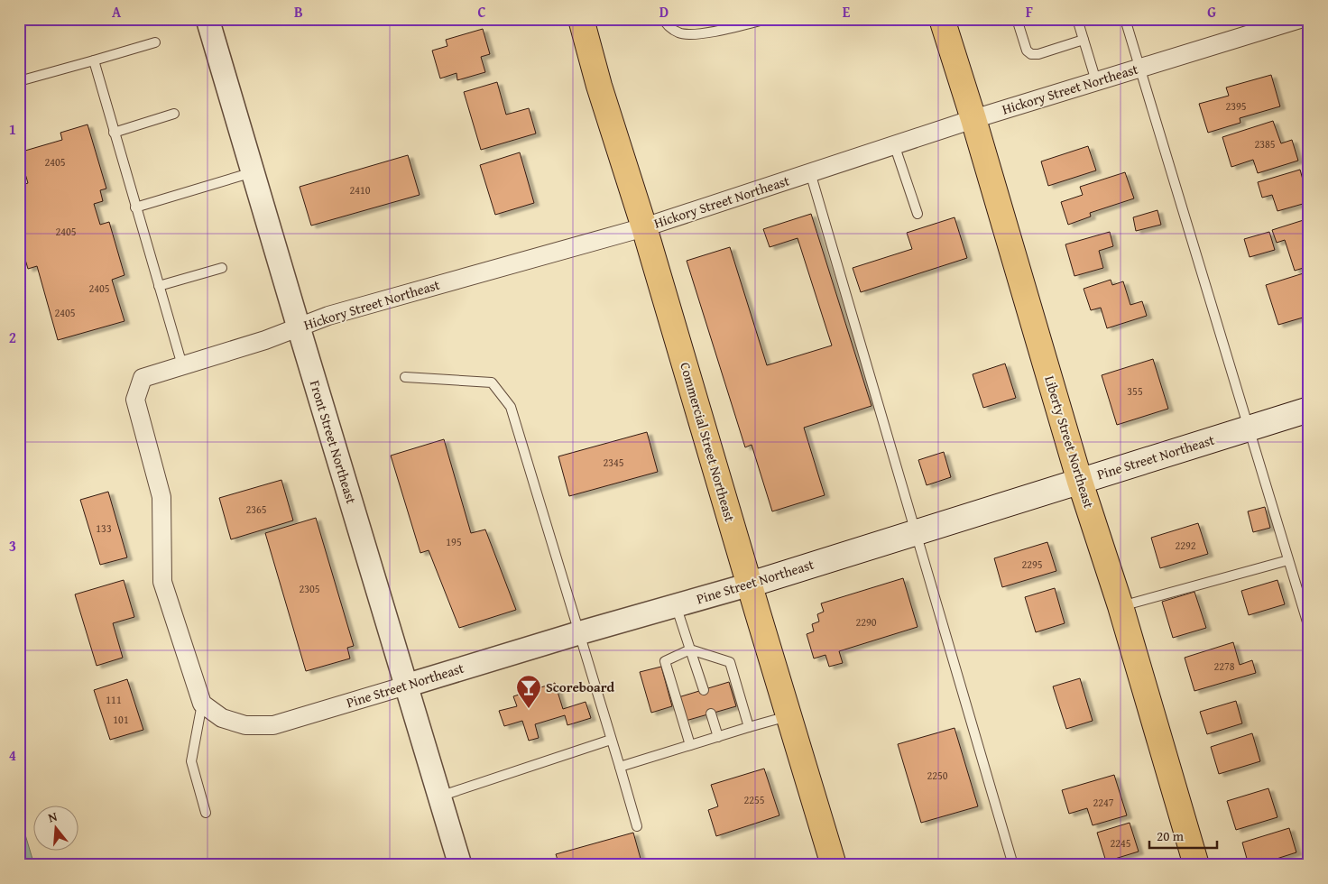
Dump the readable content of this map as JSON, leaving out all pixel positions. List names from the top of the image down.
{
  "streets": {
    "highway": ["Commercial Street Northeast", "Liberty Street Northeast"],
    "main road": ["Pine Street Northeast"],
    "street": ["Hickory Street Northeast", "Front Street Northeast"]
  },
  "crossings": [
    ["Hickory Street Northeast", "Front Street Northeast"],
    ["Hickory Street Northeast", "Commercial Street Northeast"],
    ["Hickory Street Northeast", "Liberty Street Northeast"],
    ["Hickory Street Northeast", "Pine Street Northeast"],
    ["Front Street Northeast", "Pine Street Northeast"],
    ["Commercial Street Northeast", "Pine Street Northeast"],
    ["Liberty Street Northeast", "Pine Street Northeast"]
  ],
  "places": {
    "bar": ["Scoreboard"]
  },
  "house_numbers": [
    "2395",
    "2385",
    "2405",
    "2410",
    "2405",
    "2405",
    "2405",
    "355",
    "2345",
    "2365",
    "133",
    "195",
    "2292",
    "2295",
    "2305",
    "2290",
    "2278",
    "111",
    "101",
    "2250",
    "2255",
    "2247",
    "2245"
  ],
  "scale_bar": "20 m",
  "north": "top",
  "grid": {
    "columns": [
      "A",
      "B",
      "C",
      "D",
      "E",
      "F",
      "G"
    ],
    "rows": [
      "1",
      "2",
      "3",
      "4"
    ]
  }
}
